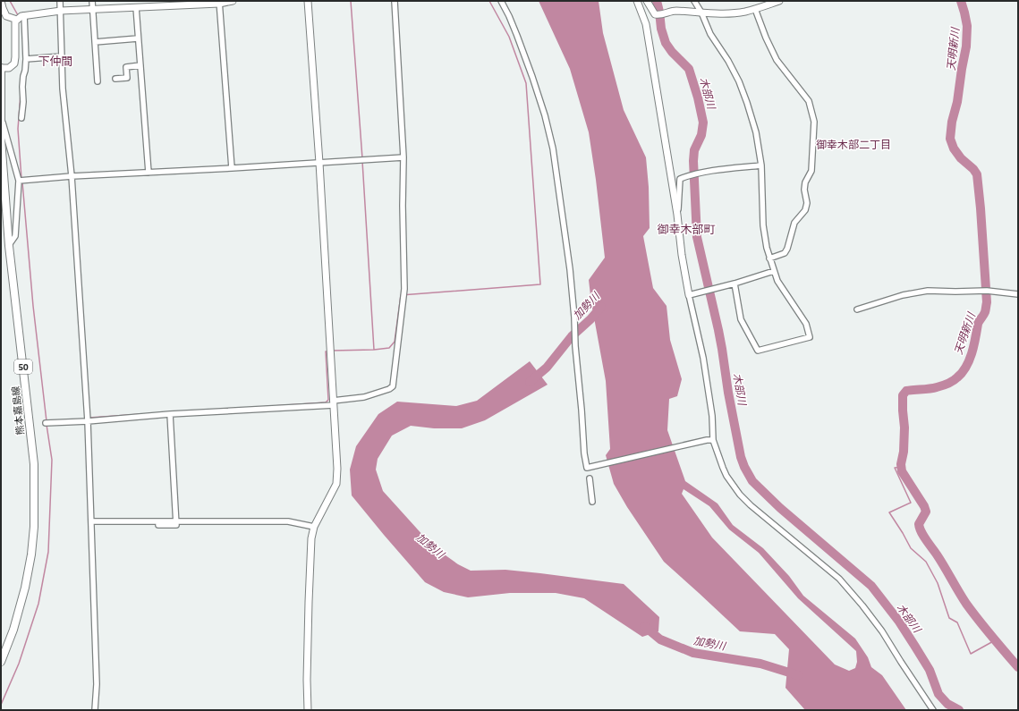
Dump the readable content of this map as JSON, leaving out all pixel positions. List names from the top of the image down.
{
  "streets": {
    "main road": ["50", "熊本嘉島線"]
  },
  "districts": ["下仲間", "御幸木部二丁目", "御幸木部町"],
  "water": ["天明新川", "木部川", "加勢川"]
}
